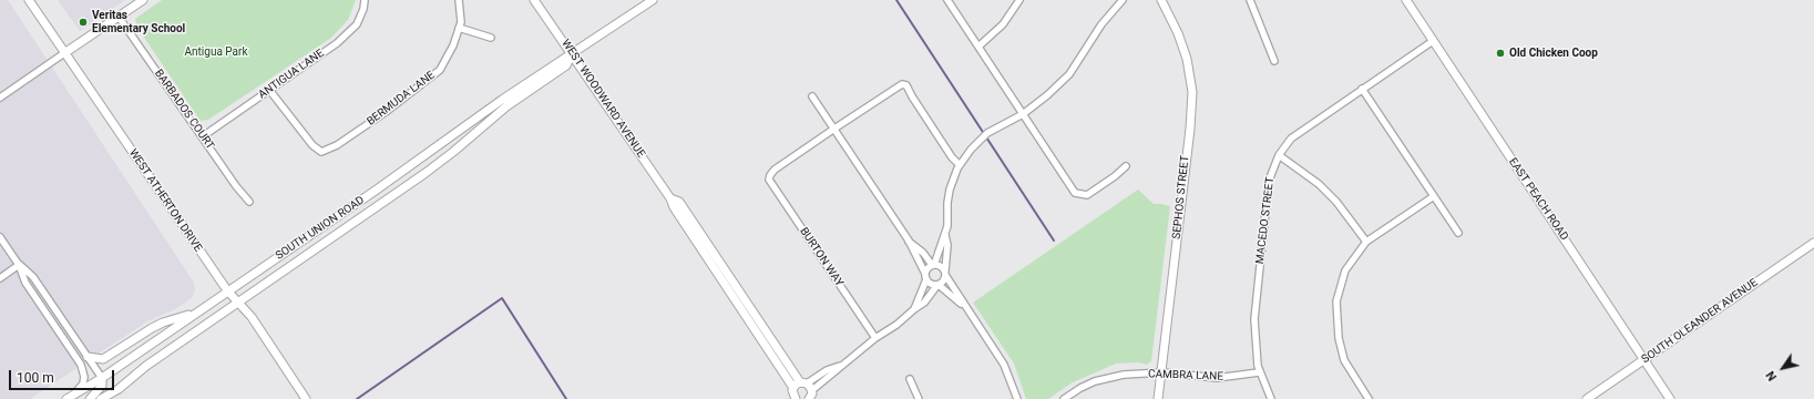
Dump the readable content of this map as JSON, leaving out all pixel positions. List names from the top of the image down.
{
  "streets": {
    "street": [
      "ANTIGUA LANE",
      "BERMUDA LANE",
      "WEST WOODWARD AVENUE",
      "BARBADOS COURT",
      "SEPHOS STREET",
      "EAST PEACH ROAD",
      "WEST ATHERTON DRIVE",
      "MACEDO STREET",
      "SOUTH UNION ROAD",
      "BURTON WAY",
      "SOUTH OLEANDER AVENUE",
      "CAMBRA LANE"
    ]
  },
  "crossings": [
    ["ANTIGUA LANE", "BERMUDA LANE"],
    ["ANTIGUA LANE", "BARBADOS COURT"],
    ["WEST WOODWARD AVENUE", "SOUTH UNION ROAD"],
    ["SEPHOS STREET", "CAMBRA LANE"],
    ["EAST PEACH ROAD", "MACEDO STREET"],
    ["EAST PEACH ROAD", "SOUTH OLEANDER AVENUE"],
    ["WEST ATHERTON DRIVE", "SOUTH UNION ROAD"],
    ["MACEDO STREET", "CAMBRA LANE"]
  ],
  "parks": ["Antigua Park"],
  "places": ["Veritas Elementary School", "Old Chicken Coop"],
  "scale_bar": "100 m",
  "north": "bottom left"
}
